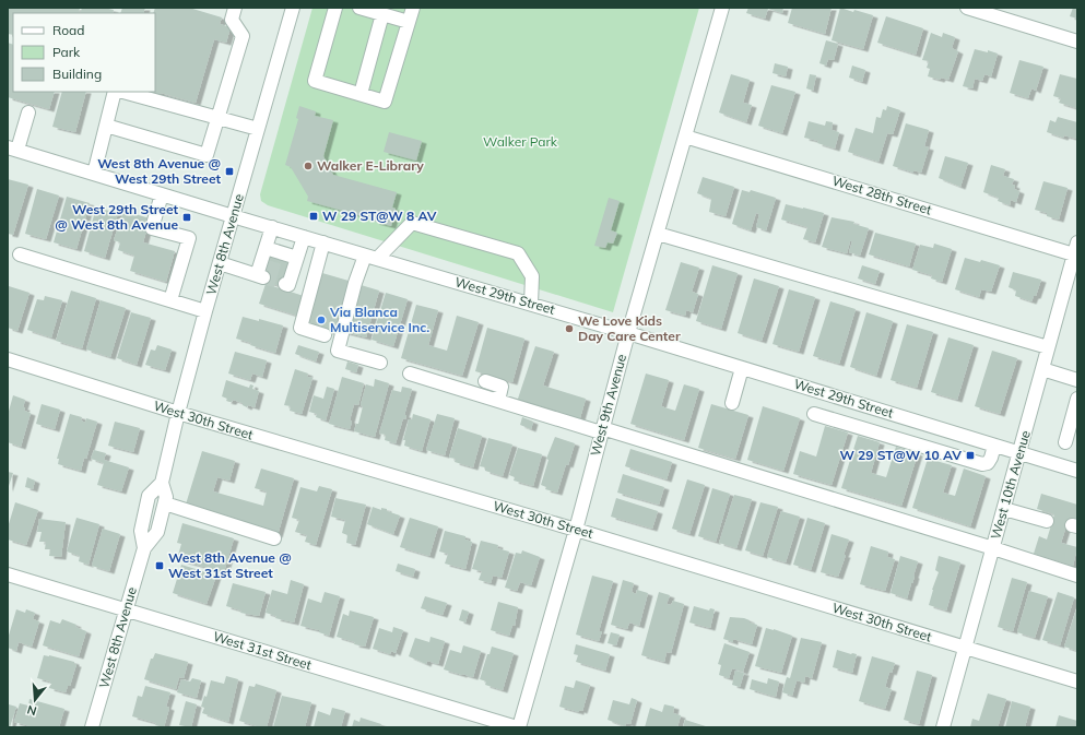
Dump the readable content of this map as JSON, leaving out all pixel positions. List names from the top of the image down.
{
  "streets": {
    "street": [
      "West 28th Street",
      "West 8th Avenue",
      "West 29th Street",
      "West 9th Avenue",
      "West 30th Street",
      "West 10th Avenue",
      "West 31st Street"
    ]
  },
  "crossings": [
    ["West 28th Street", "West 9th Avenue"],
    ["West 28th Street", "West 10th Avenue"],
    ["West 8th Avenue", "West 29th Street"],
    ["West 8th Avenue", "West 30th Street"],
    ["West 8th Avenue", "West 31st Street"],
    ["West 29th Street", "West 9th Avenue"],
    ["West 29th Street", "West 10th Avenue"],
    ["West 9th Avenue", "West 30th Street"],
    ["West 9th Avenue", "West 31st Street"],
    ["West 30th Street", "West 10th Avenue"]
  ],
  "parks": ["Walker Park"],
  "places": {
    "other": ["Walker E-Library", "Via Blanca Multiservice Inc.", "We Love Kids Day Care Center"],
    "transit": [
      "West 8th Avenue @ West 29th Street",
      "W 29 ST@W 8 AV",
      "West 29th Street @ West 8th Avenue",
      "W 29 ST@W 10 AV",
      "West 8th Avenue @ West 31st Street"
    ]
  },
  "legend": ["Road", "Park", "Building"],
  "north": "bottom"
}
